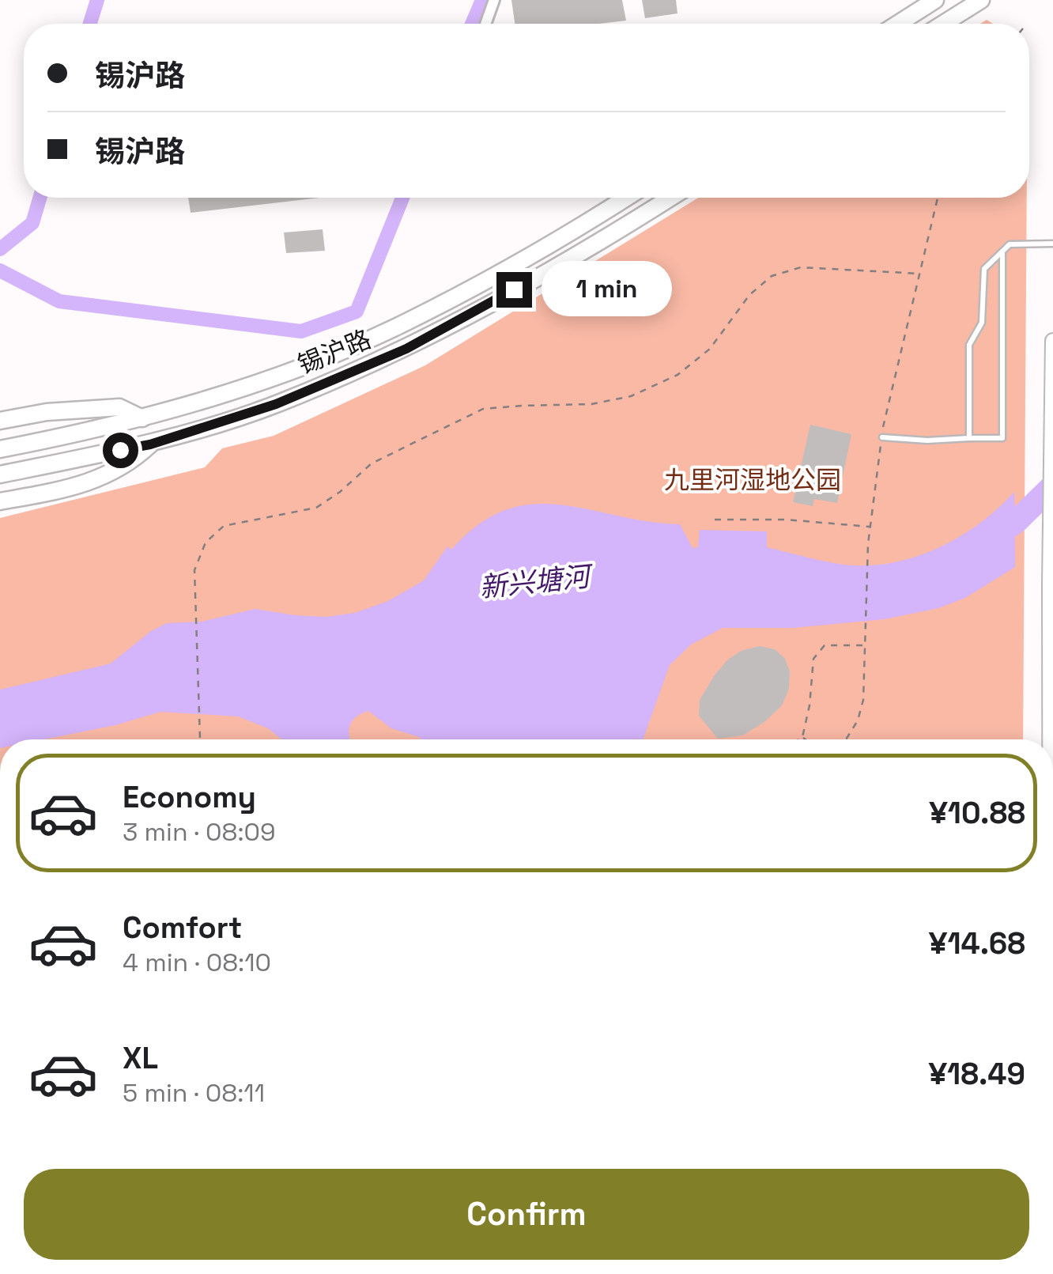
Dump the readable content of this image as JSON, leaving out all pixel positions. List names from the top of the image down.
{
  "streets": {
    "main road": ["锡沪路"]
  },
  "water": ["新兴塘河"],
  "parks": ["九里河湿地公园"],
  "page": {
    "banner": ["锡沪路", "锡沪路"],
    "bubble": "1 min",
    "list": [
      {
        "name": "Economy",
        "note": "3 min · 08:09",
        "value": "¥10.88"
      },
      {
        "name": "Comfort",
        "note": "4 min · 08:10",
        "value": "¥14.68"
      },
      {
        "name": "XL",
        "note": "5 min · 08:11",
        "value": "¥18.49"
      }
    ],
    "buttons": "Confirm"
  }
}
